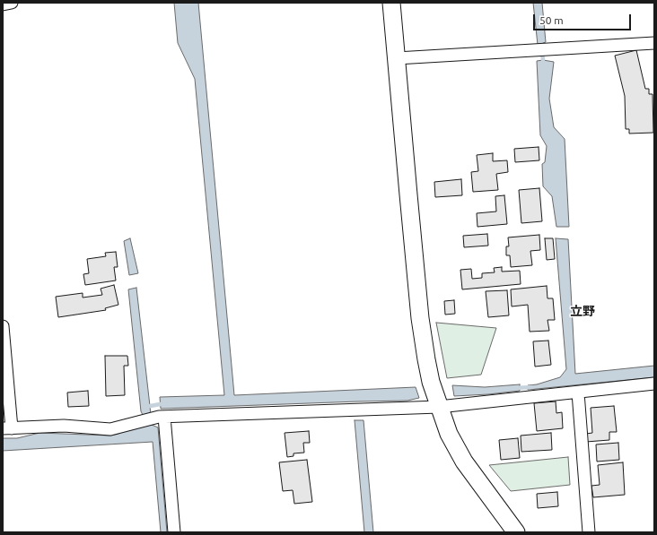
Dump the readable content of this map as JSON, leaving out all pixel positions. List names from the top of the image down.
{
  "districts": ["立野"],
  "scale_bar": "50 m"
}
